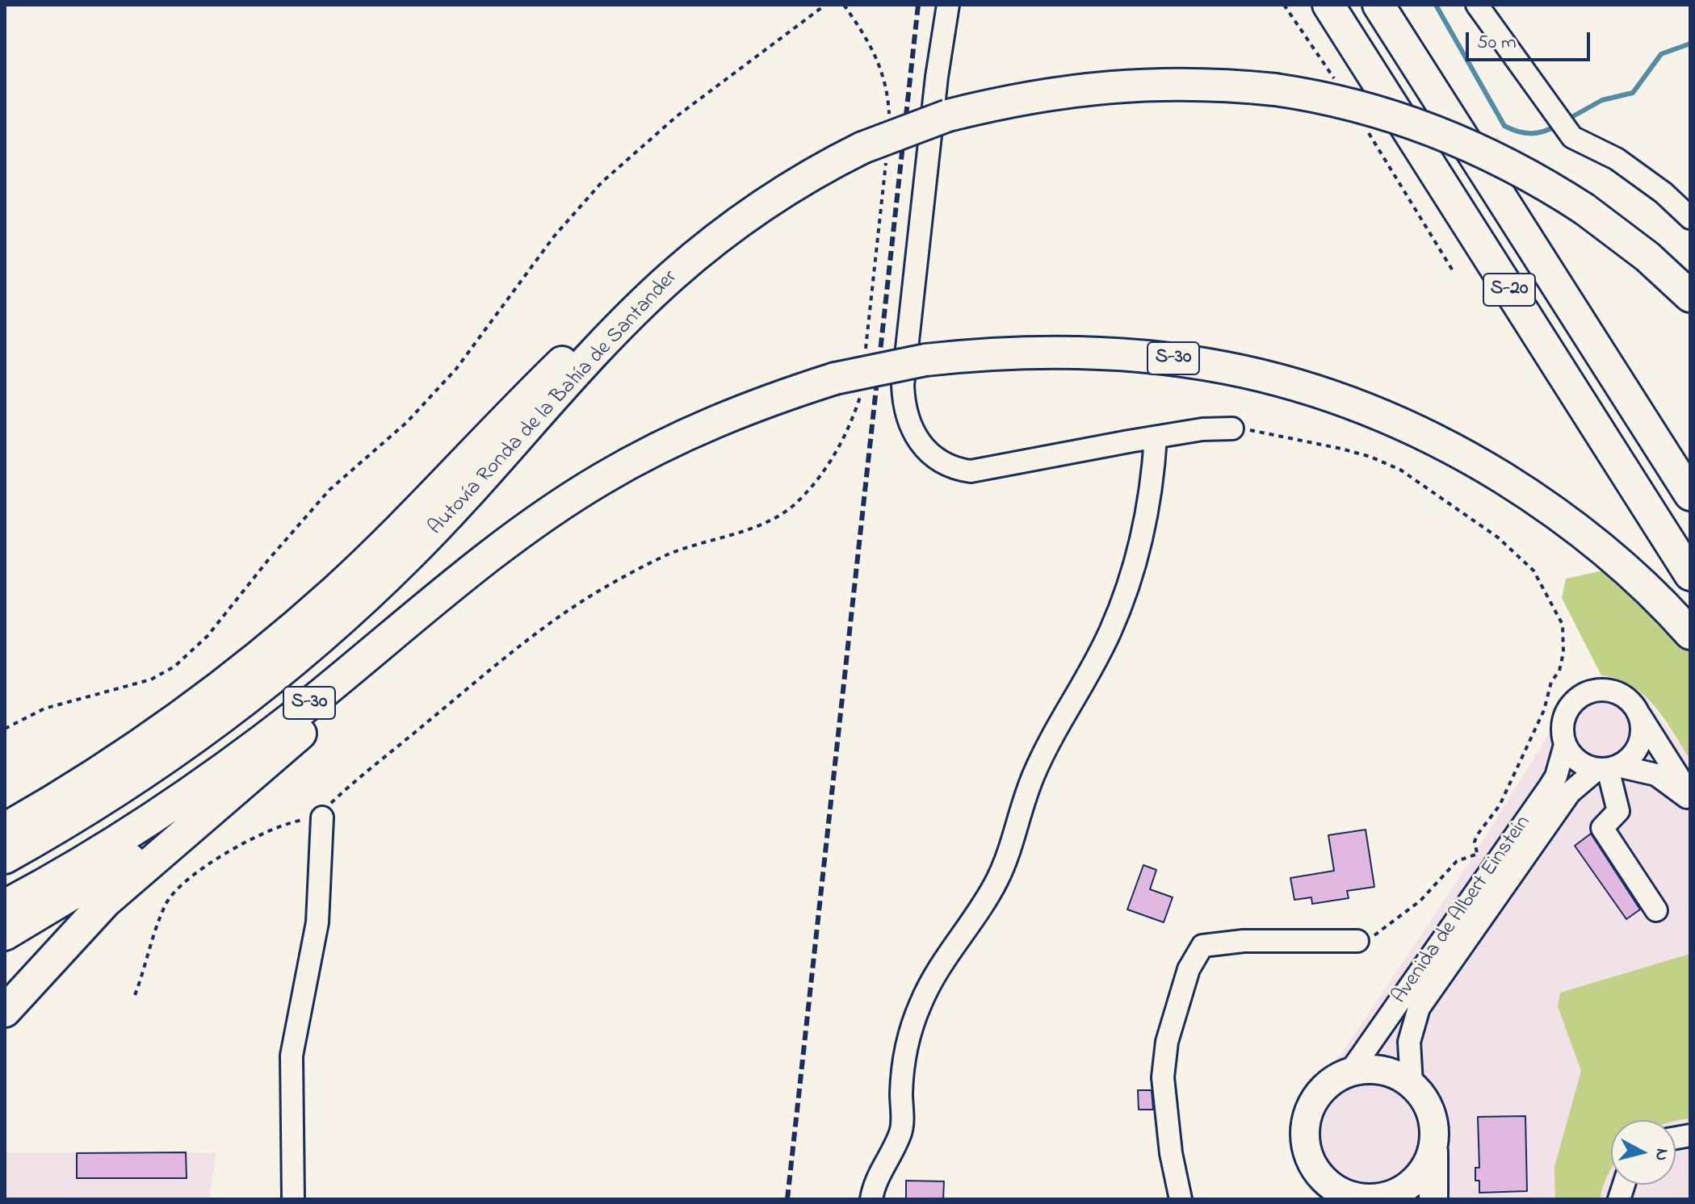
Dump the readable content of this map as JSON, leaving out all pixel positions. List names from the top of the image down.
{
  "streets": {
    "highway": ["S-20", "S-30", "Autovía Ronda de la Bahía de Santander"],
    "street": ["Avenida de Albert Einstein"]
  },
  "scale_bar": "50 m",
  "north": "right"
}
